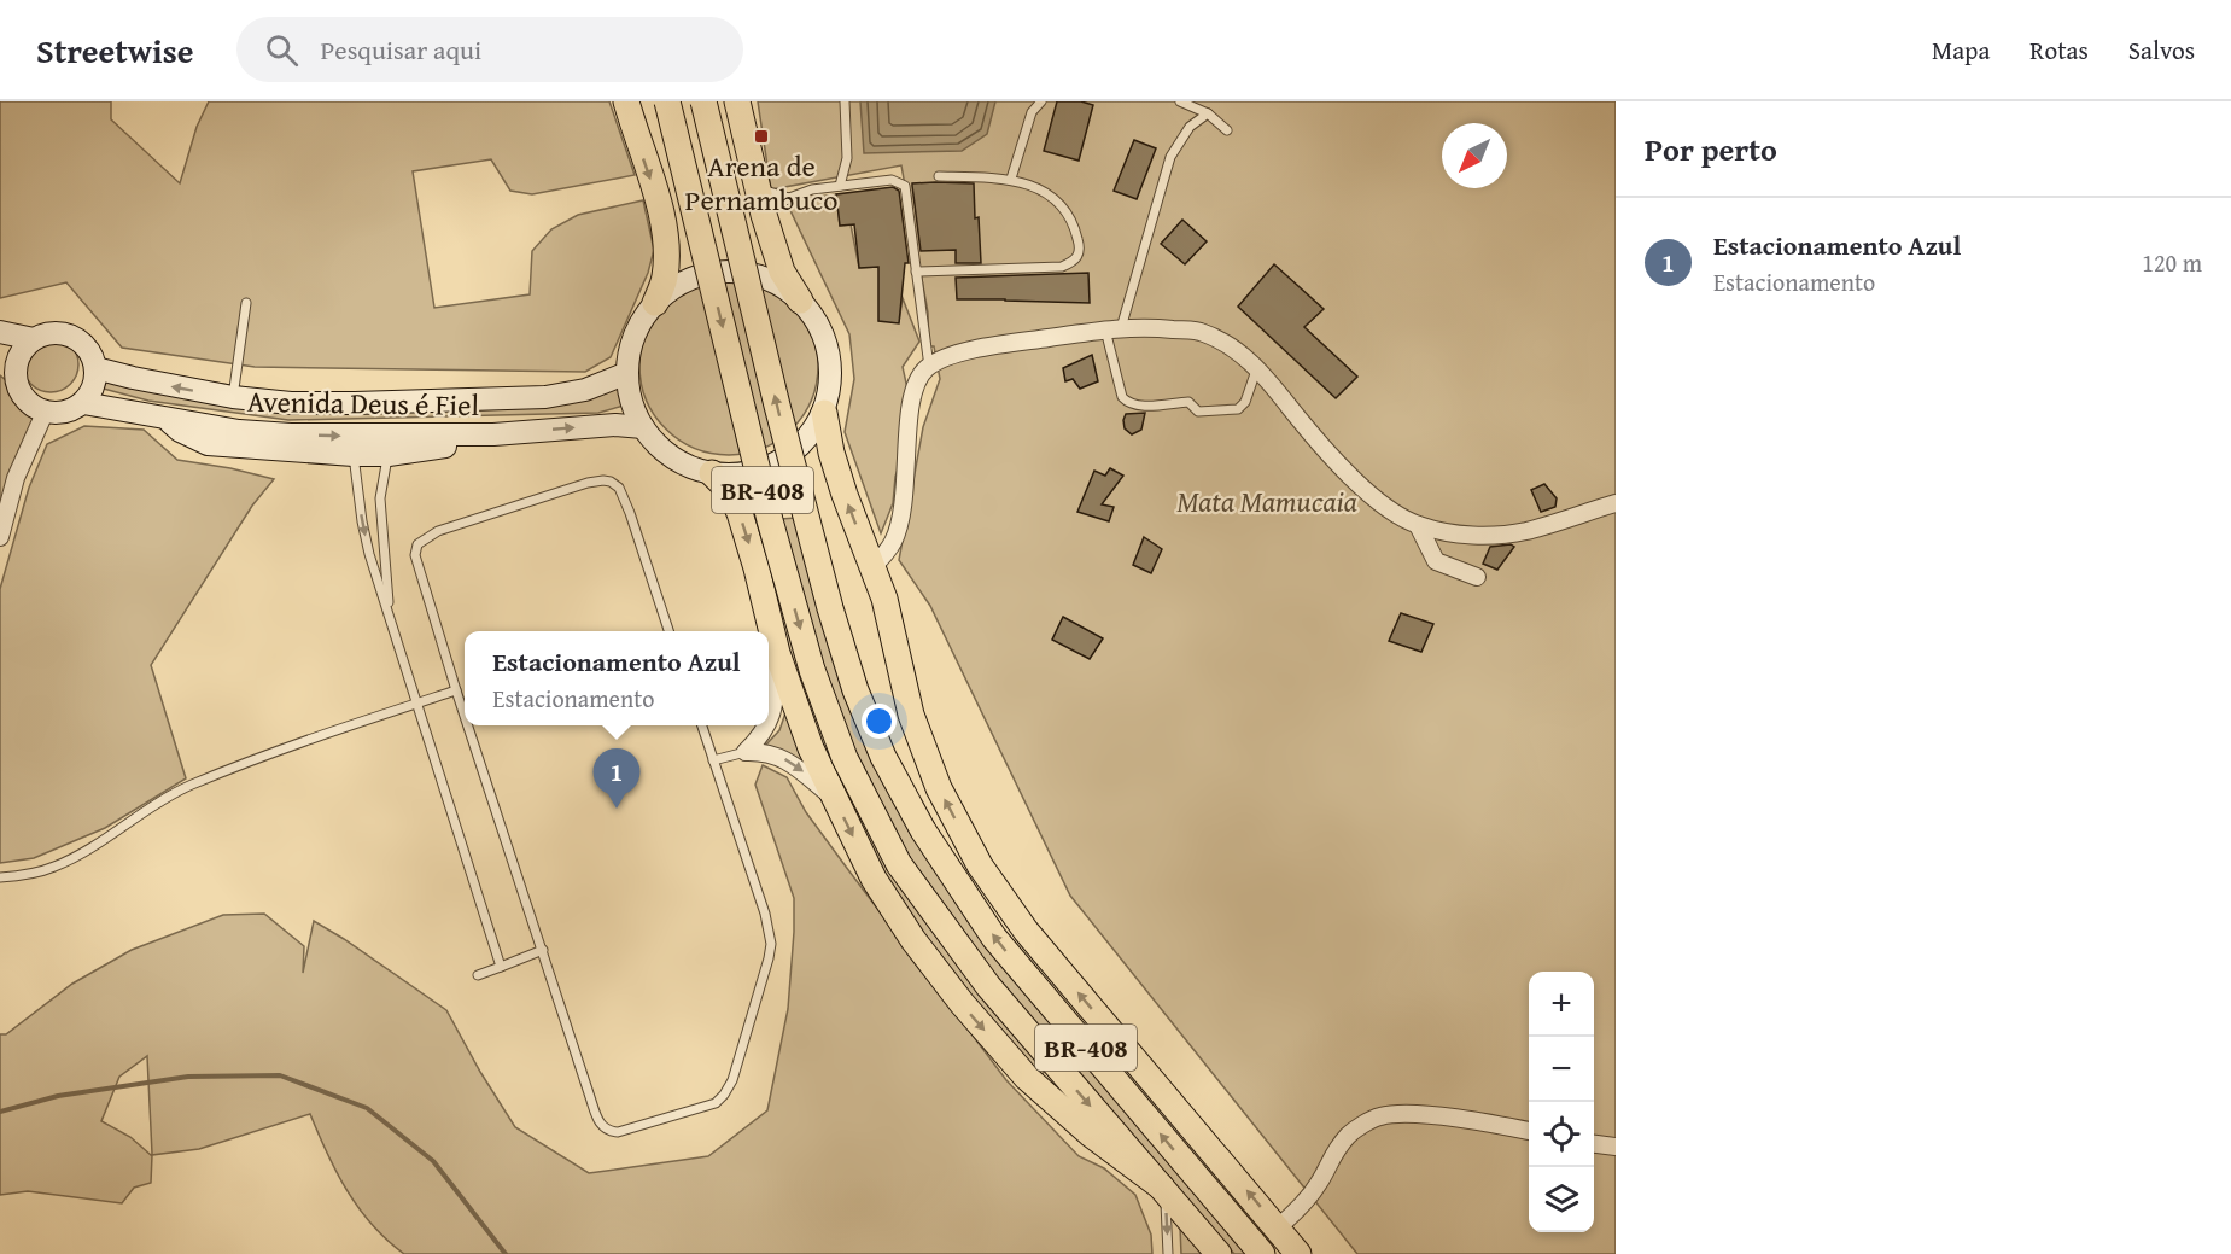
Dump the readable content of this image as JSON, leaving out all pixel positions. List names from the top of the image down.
{
  "streets": {
    "highway": ["BR-408"],
    "main road": ["Avenida Deus é Fiel"]
  },
  "parks": ["Mata Mamucaia"],
  "places": {
    "transit": ["Arena de Pernambuco"]
  },
  "north": "bottom left",
  "page": {
    "header": "Streetwise",
    "search": "Pesquisar aqui",
    "nav": ["Mapa", "Rotas", "Salvos"],
    "heading": "Por perto",
    "list": [
      {
        "mark": "1",
        "name": "Estacionamento Azul",
        "note": "Estacionamento",
        "value": "120 m"
      }
    ],
    "popup": ["Estacionamento Azul", "Estacionamento"],
    "pins": "1",
    "map_buttons": ["+", "−"]
  }
}
